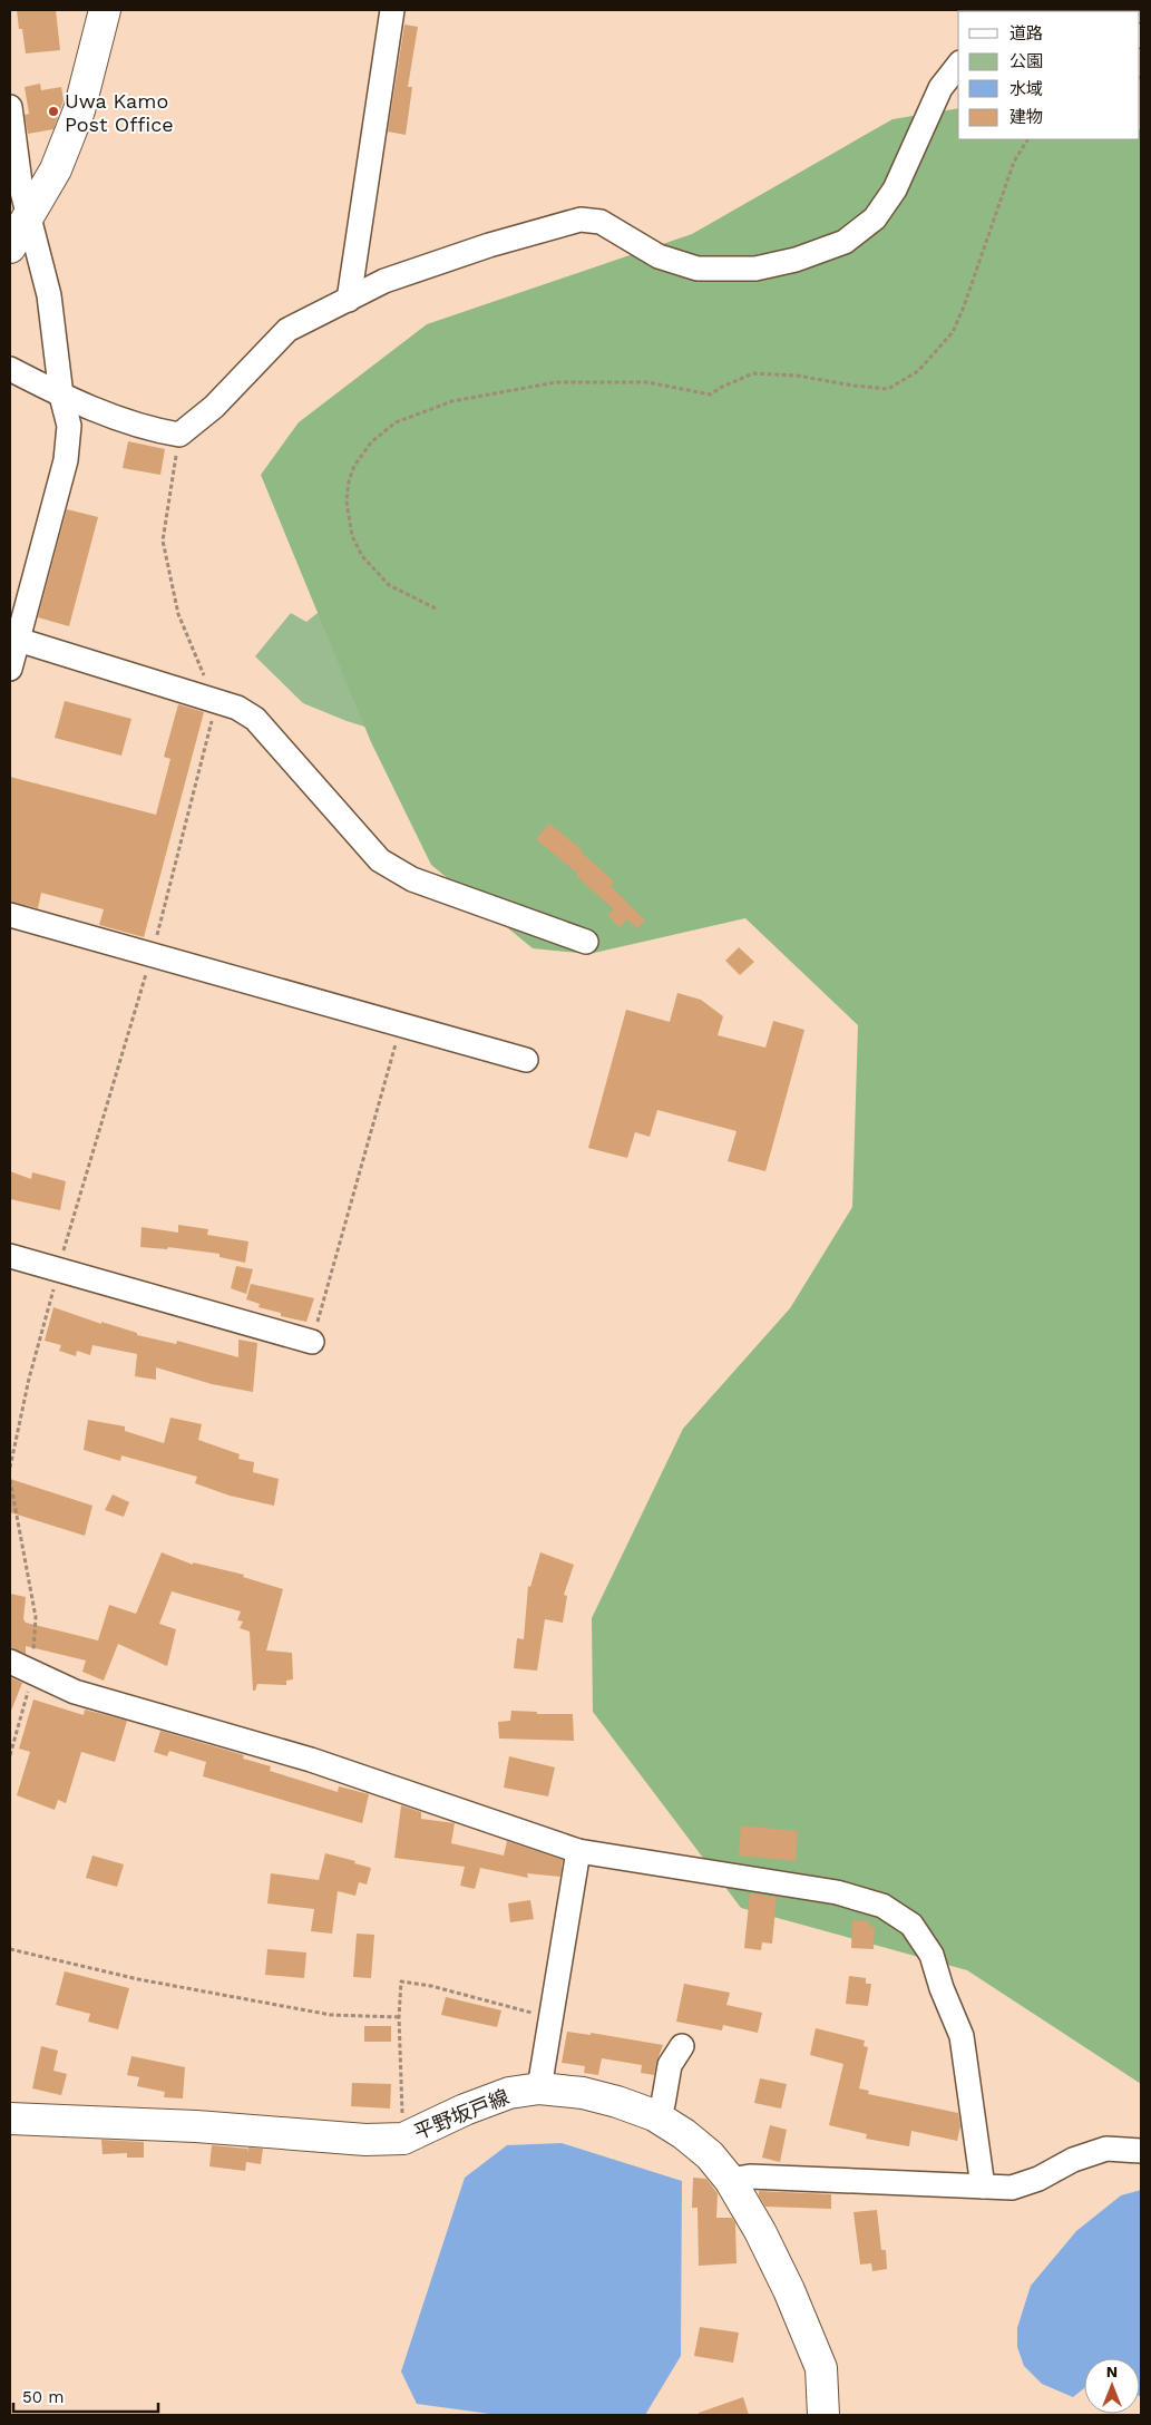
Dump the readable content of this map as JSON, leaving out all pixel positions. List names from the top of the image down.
{
  "streets": {
    "main road": ["平野坂戸線"]
  },
  "places": ["Uwa Kamo Post Office"],
  "legend": [
    "道路",
    "公園",
    "水域",
    "建物"
  ],
  "scale_bar": "50 m",
  "north": "top"
}
